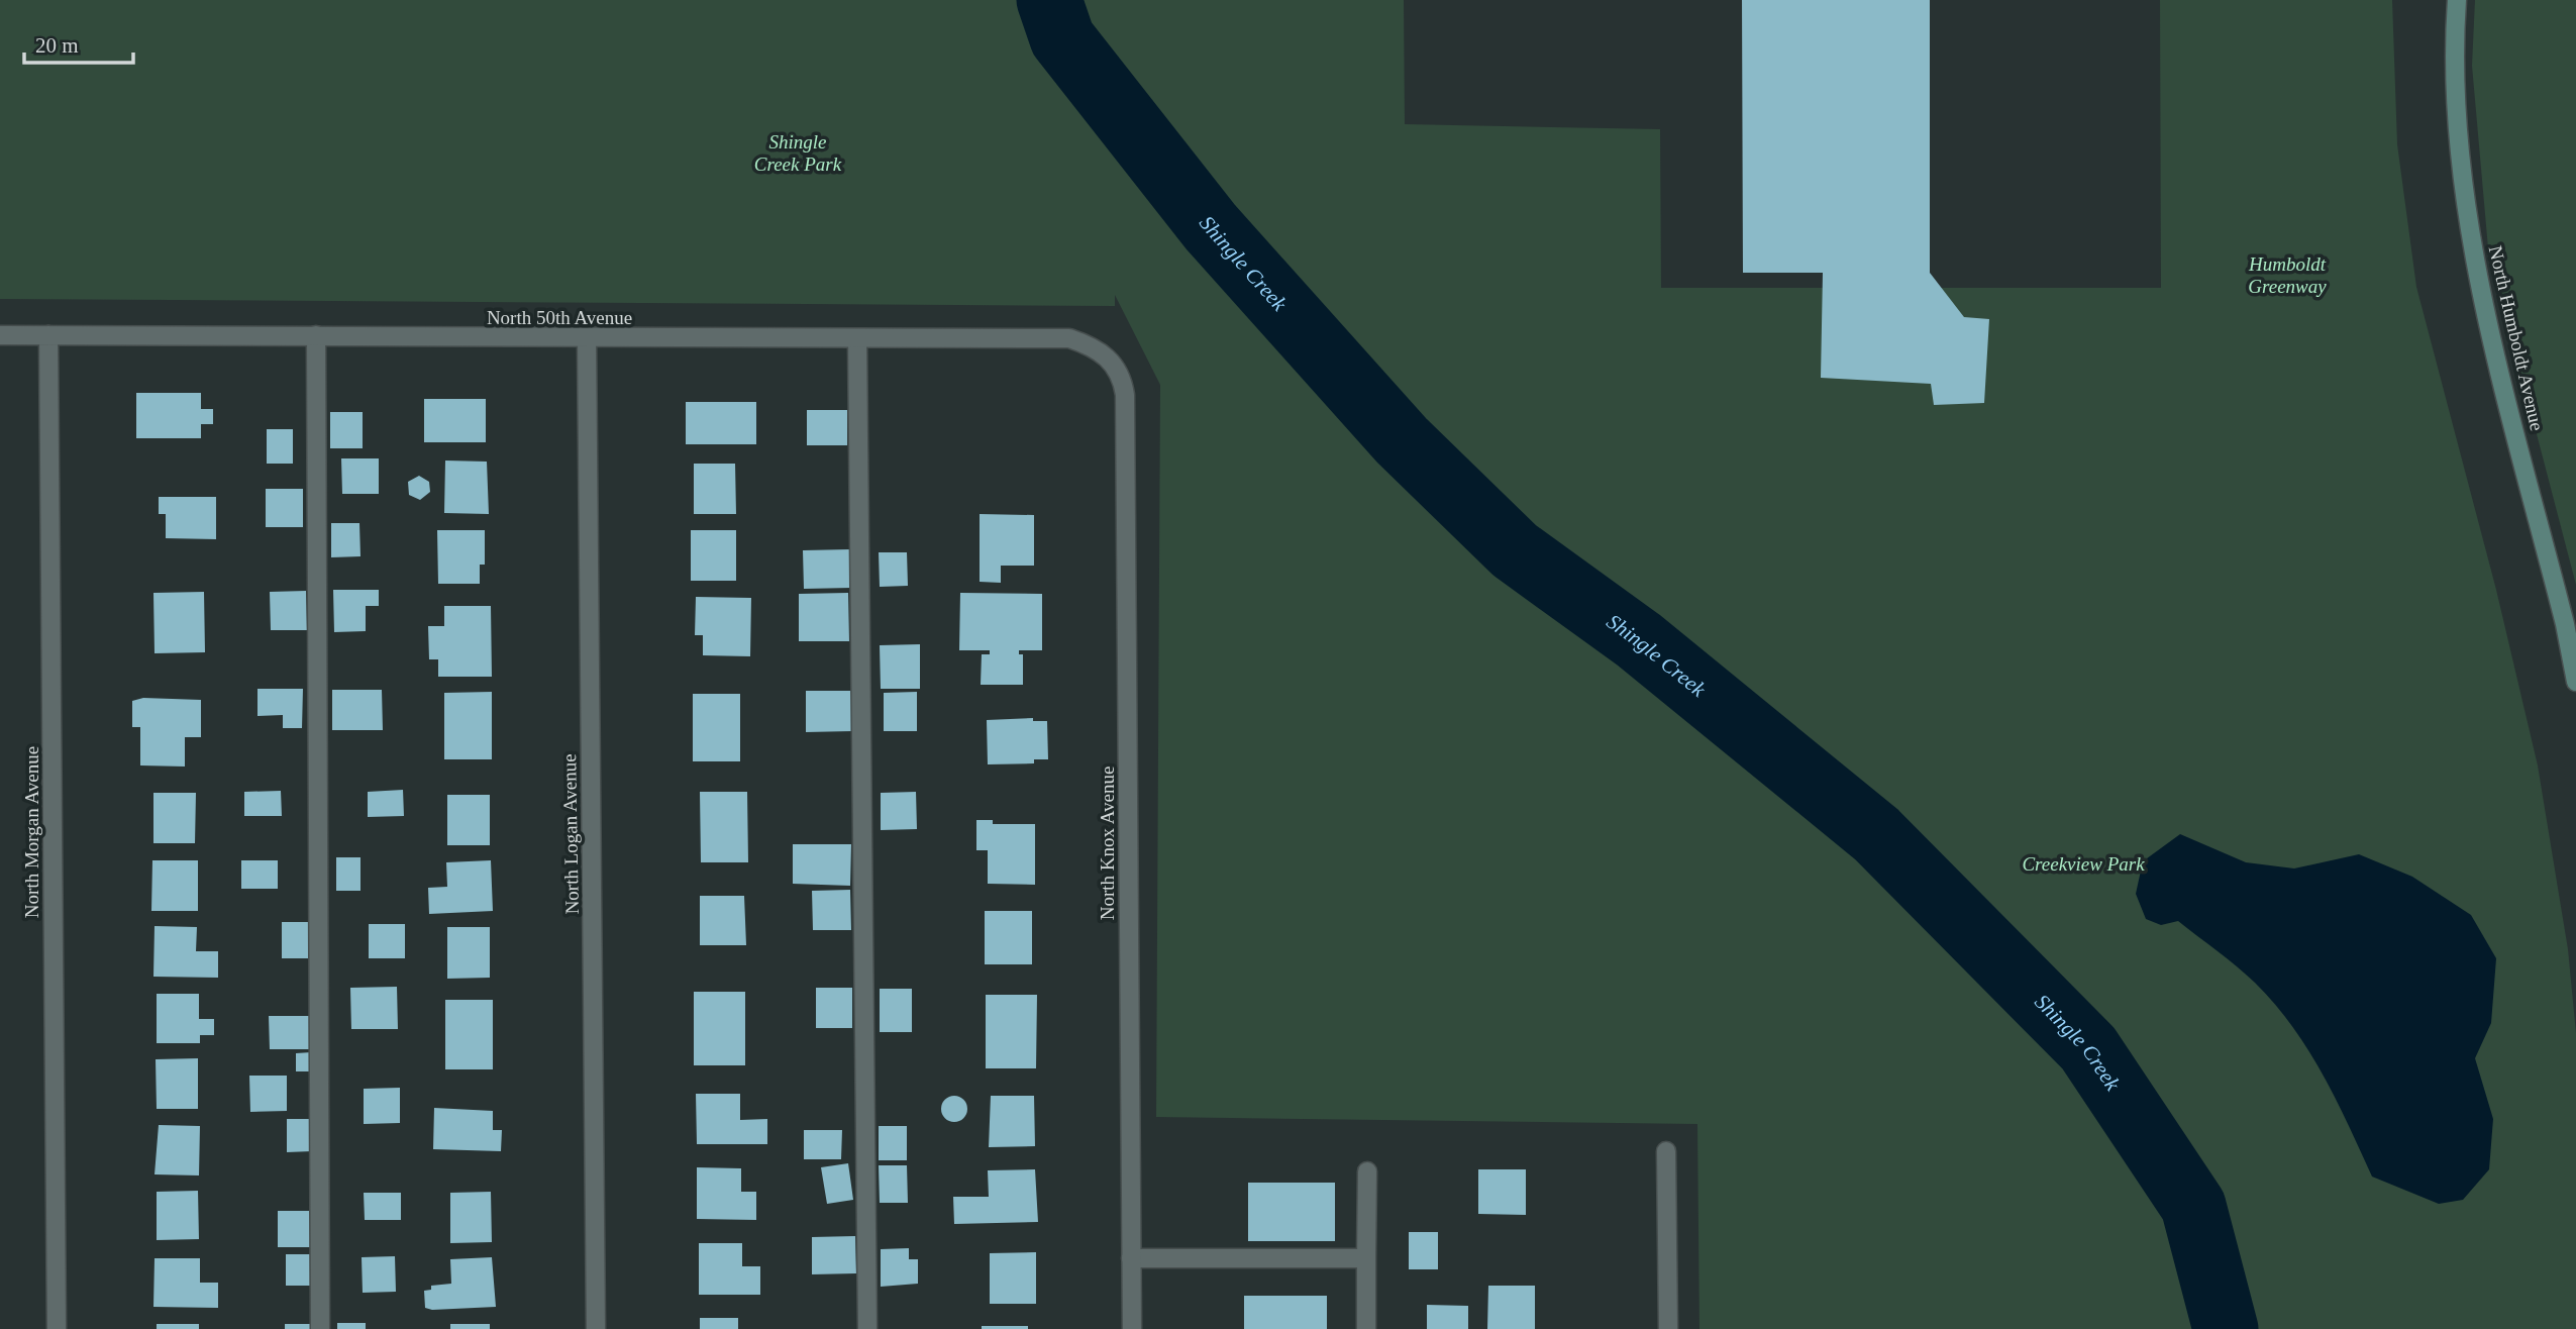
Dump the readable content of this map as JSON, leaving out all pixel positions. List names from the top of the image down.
{
  "streets": {
    "street": [
      "North 50th Avenue",
      "North Humboldt Avenue",
      "North Morgan Avenue",
      "North Logan Avenue",
      "North Knox Avenue"
    ]
  },
  "crossings": [
    ["North 50th Avenue", "North Morgan Avenue"],
    ["North 50th Avenue", "North Logan Avenue"],
    ["North 50th Avenue", "North Knox Avenue"]
  ],
  "water": ["Shingle Creek"],
  "parks": ["Shingle Creek Park", "Humboldt Greenway", "Creekview Park"],
  "scale_bar": "20 m"
}
